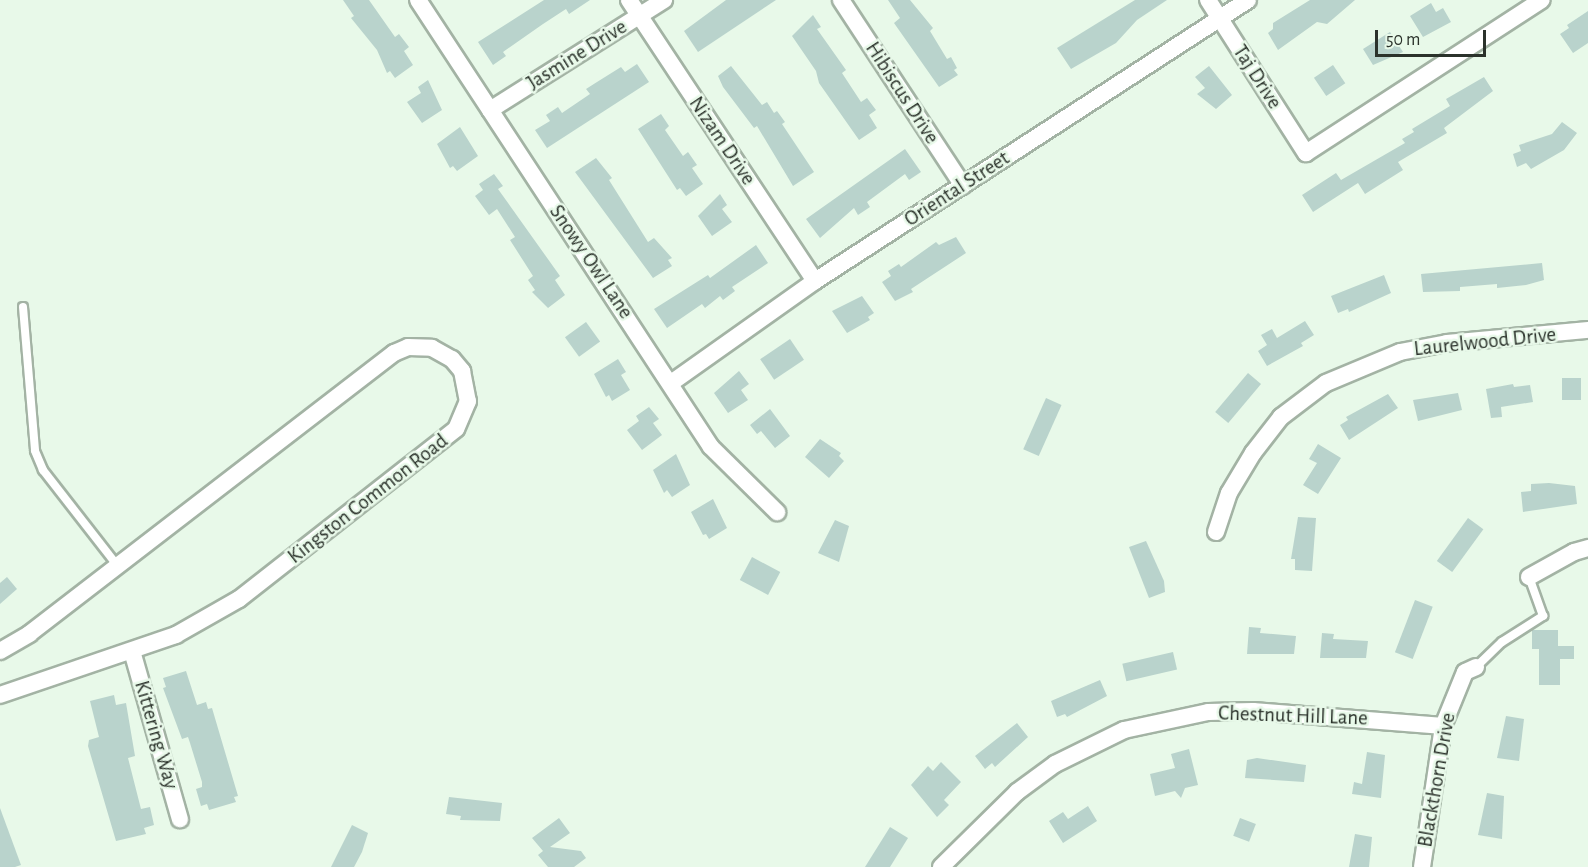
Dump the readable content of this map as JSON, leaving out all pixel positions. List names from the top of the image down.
{
  "streets": {
    "street": [
      "Jasmine Drive",
      "Taj Drive",
      "Hibiscus Drive",
      "Nizam Drive",
      "Oriental Street",
      "Snowy Owl Lane",
      "Laurelwood Drive",
      "Kingston Common Road",
      "Chestnut Hill Lane",
      "Kittering Way",
      "Blackthorn Drive"
    ]
  },
  "crossings": [
    ["Jasmine Drive", "Nizam Drive"],
    ["Jasmine Drive", "Snowy Owl Lane"],
    ["Taj Drive", "Oriental Street"],
    ["Hibiscus Drive", "Oriental Street"],
    ["Nizam Drive", "Oriental Street"],
    ["Oriental Street", "Snowy Owl Lane"],
    ["Kingston Common Road", "Kittering Way"],
    ["Chestnut Hill Lane", "Blackthorn Drive"]
  ],
  "scale_bar": "50 m"
}
